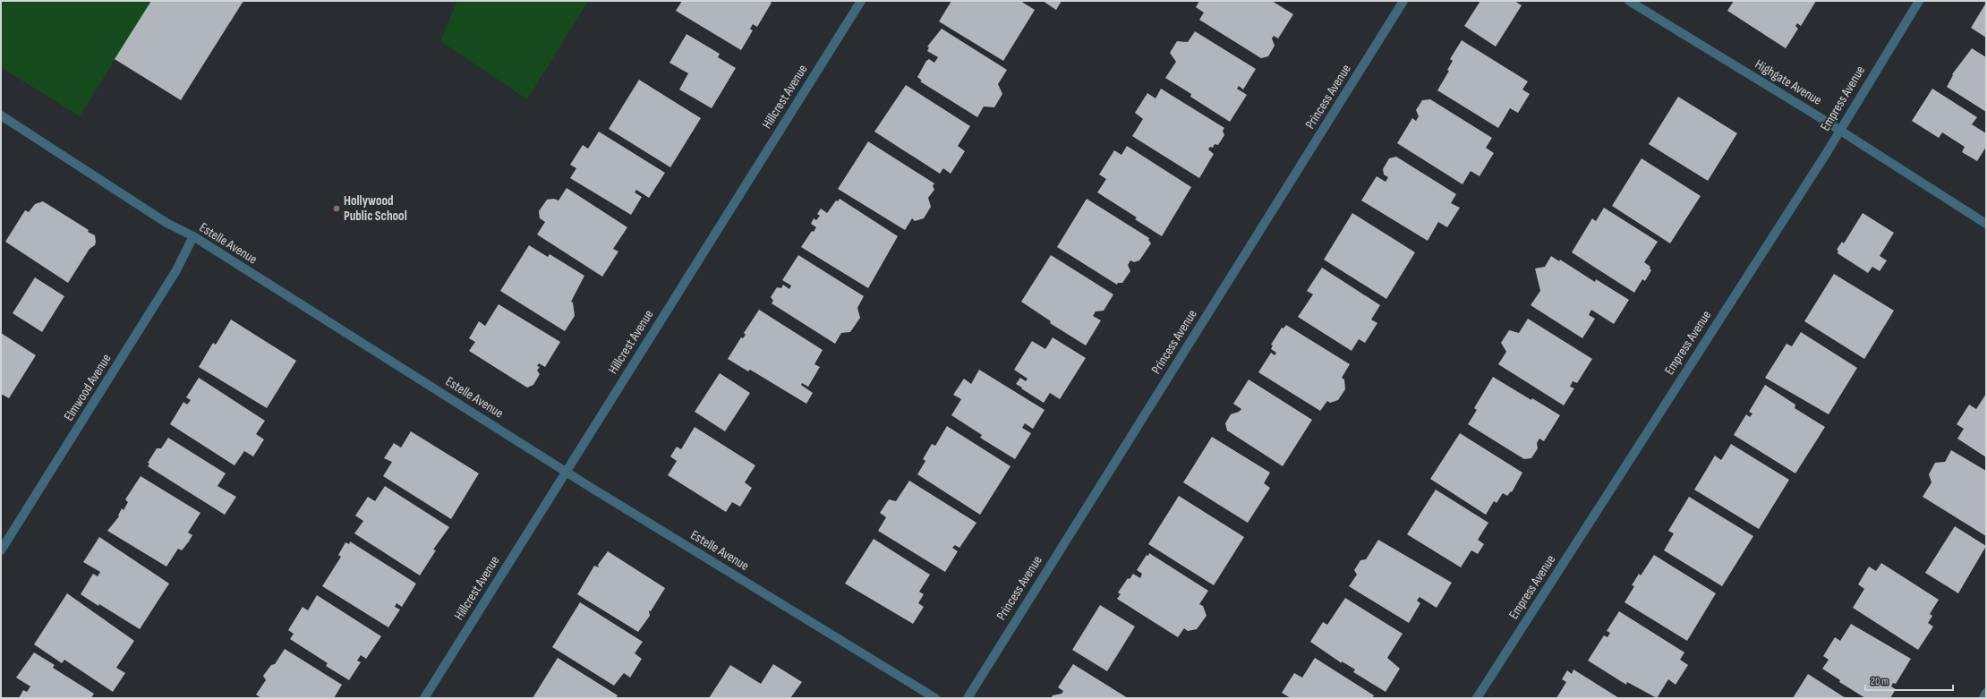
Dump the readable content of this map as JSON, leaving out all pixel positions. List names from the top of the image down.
{
  "streets": {
    "street": [
      "Highgate Avenue",
      "Hillcrest Avenue",
      "Princess Avenue",
      "Empress Avenue",
      "Estelle Avenue",
      "Elmwood Avenue"
    ]
  },
  "crossings": [
    ["Highgate Avenue", "Empress Avenue"],
    ["Hillcrest Avenue", "Estelle Avenue"],
    ["Estelle Avenue", "Elmwood Avenue"]
  ],
  "places": ["Hollywood Public School"],
  "scale_bar": "20 m"
}
